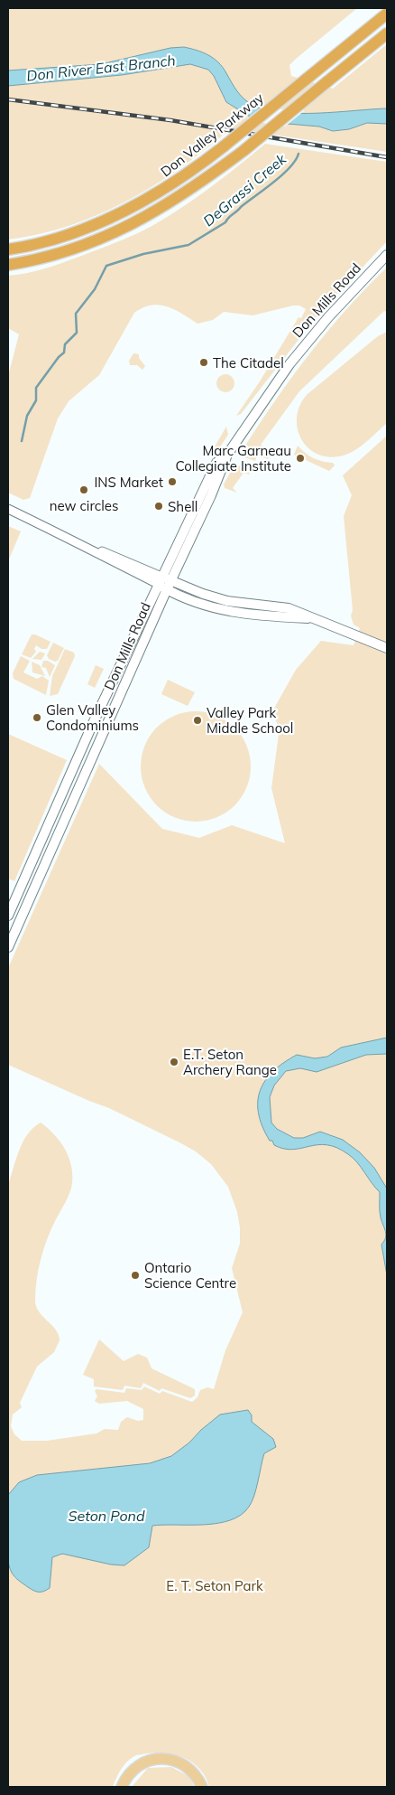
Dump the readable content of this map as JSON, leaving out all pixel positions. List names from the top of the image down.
{
  "streets": {
    "highway": ["Don Valley Parkway"],
    "main road": ["Don Mills Road"]
  },
  "water": ["Don River East Branch", "DeGrassi Creek", "Seton Pond"],
  "parks": ["E. T. Seton Park"],
  "places": [
    "The Citadel",
    "Marc Garneau Collegiate Institute",
    "INS Market",
    "new circles",
    "Shell",
    "Glen Valley Condominiums",
    "Valley Park Middle School",
    "E.T. Seton Archery Range",
    "Ontario Science Centre"
  ]
}
